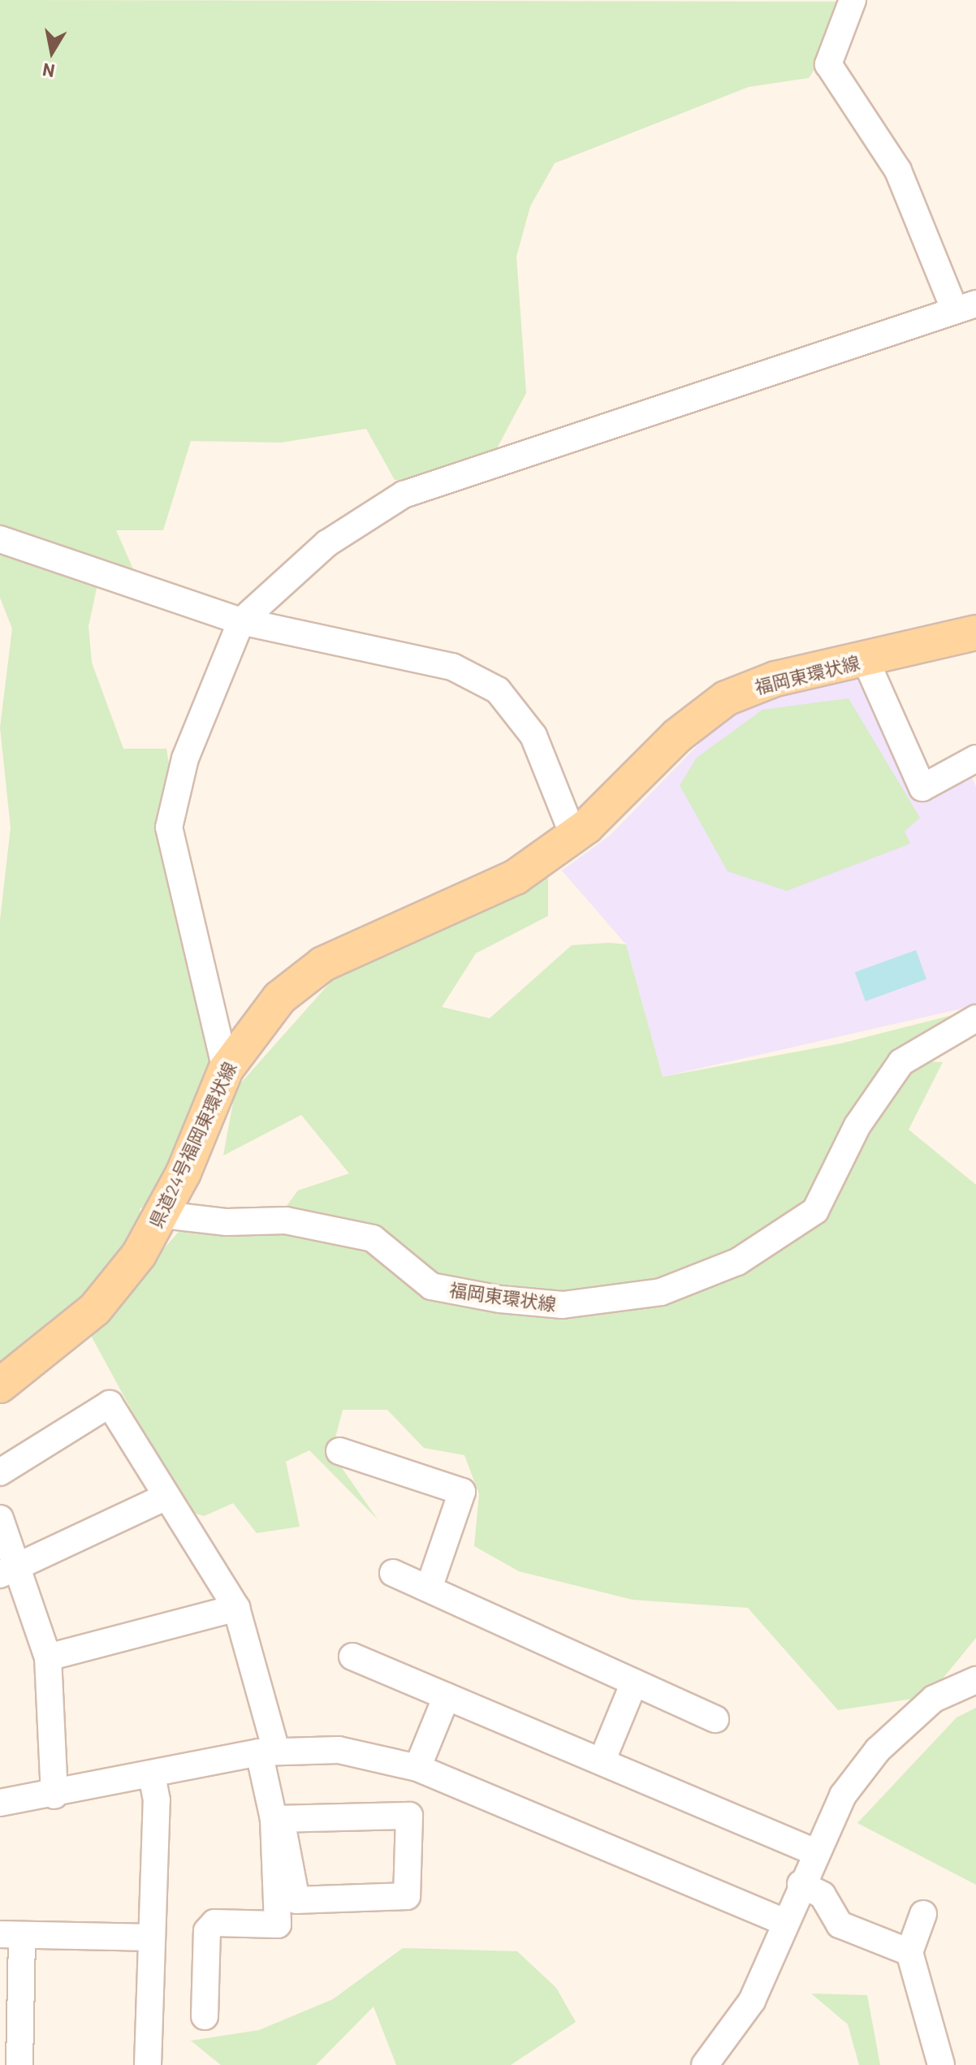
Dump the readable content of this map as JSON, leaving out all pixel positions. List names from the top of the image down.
{
  "streets": {
    "main road": ["福岡東環状線", "県道24号福岡東環状線"]
  },
  "crossings": [
    ["福岡東環状線", "県道24号福岡東環状線"]
  ],
  "north": "bottom"
}
